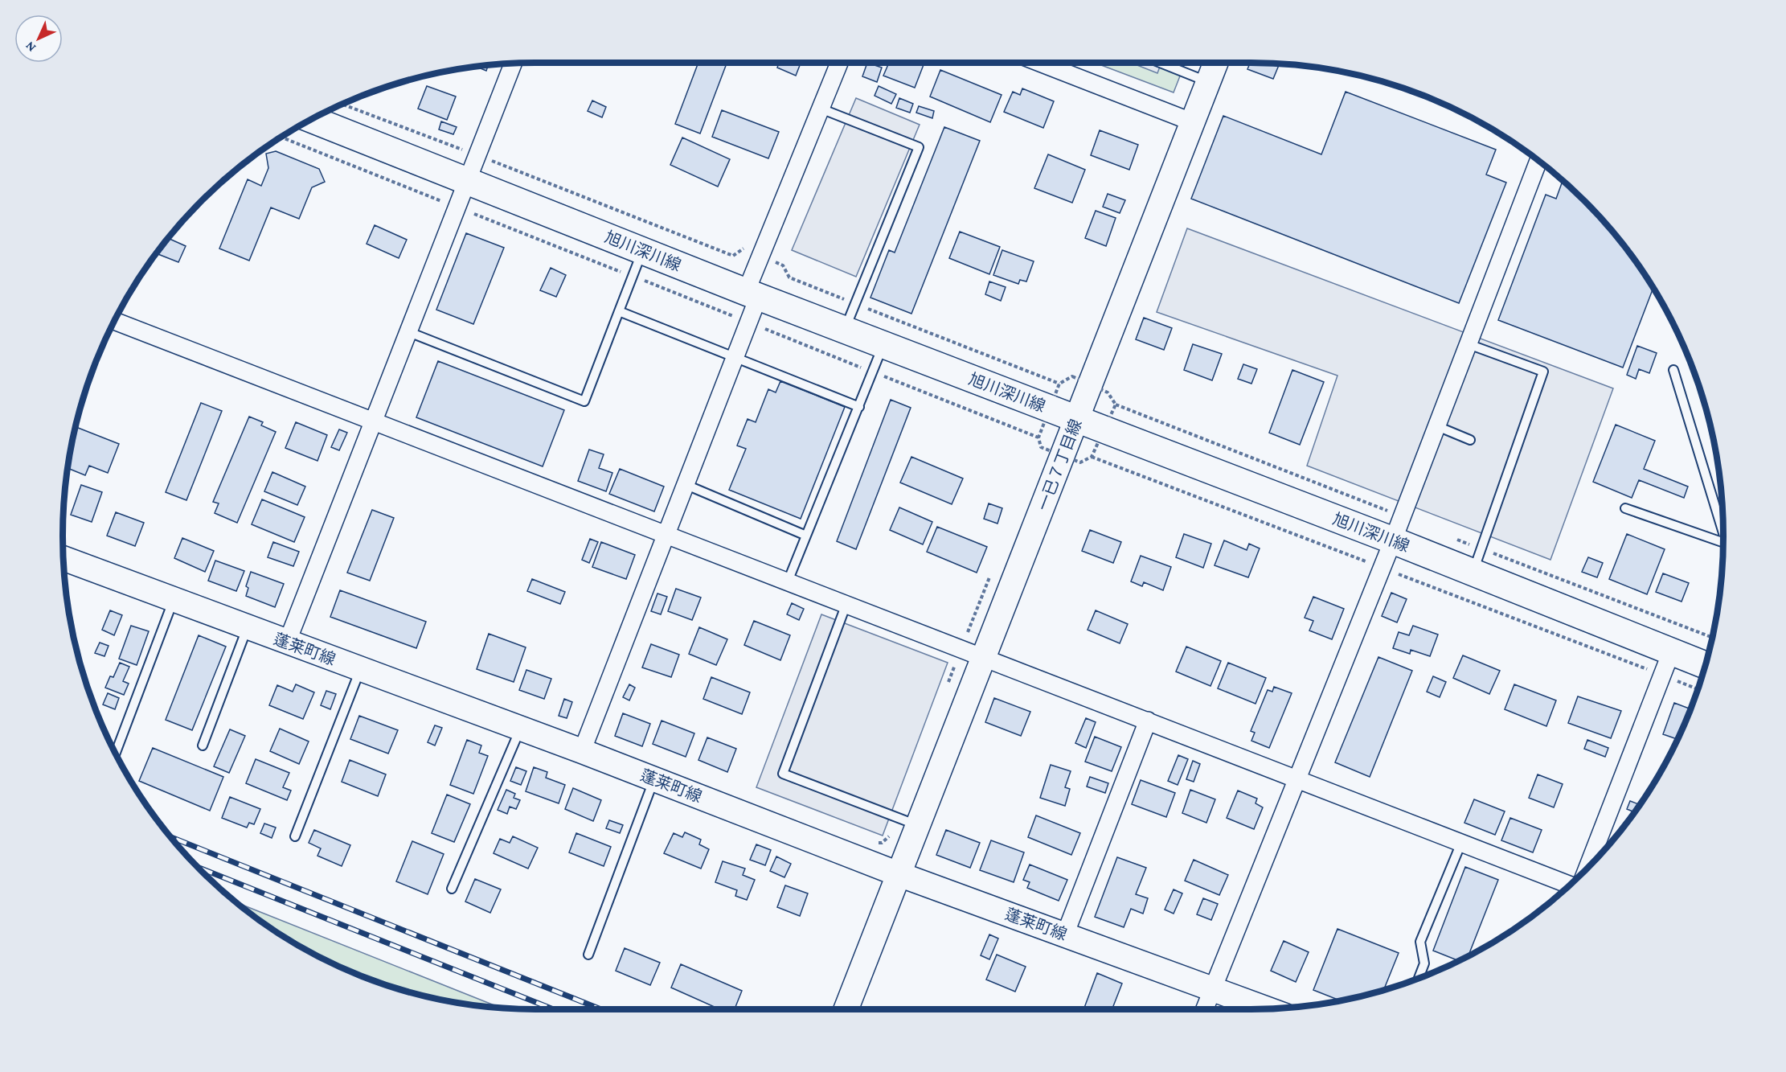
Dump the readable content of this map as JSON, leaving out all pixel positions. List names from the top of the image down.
{
  "streets": {
    "main road": ["旭川深川線"],
    "street": ["一已７丁目線", "蓬莱町線"]
  },
  "crossings": [
    ["旭川深川線", "一已７丁目線"],
    ["一已７丁目線", "蓬莱町線"]
  ],
  "north": "bottom left"
}
